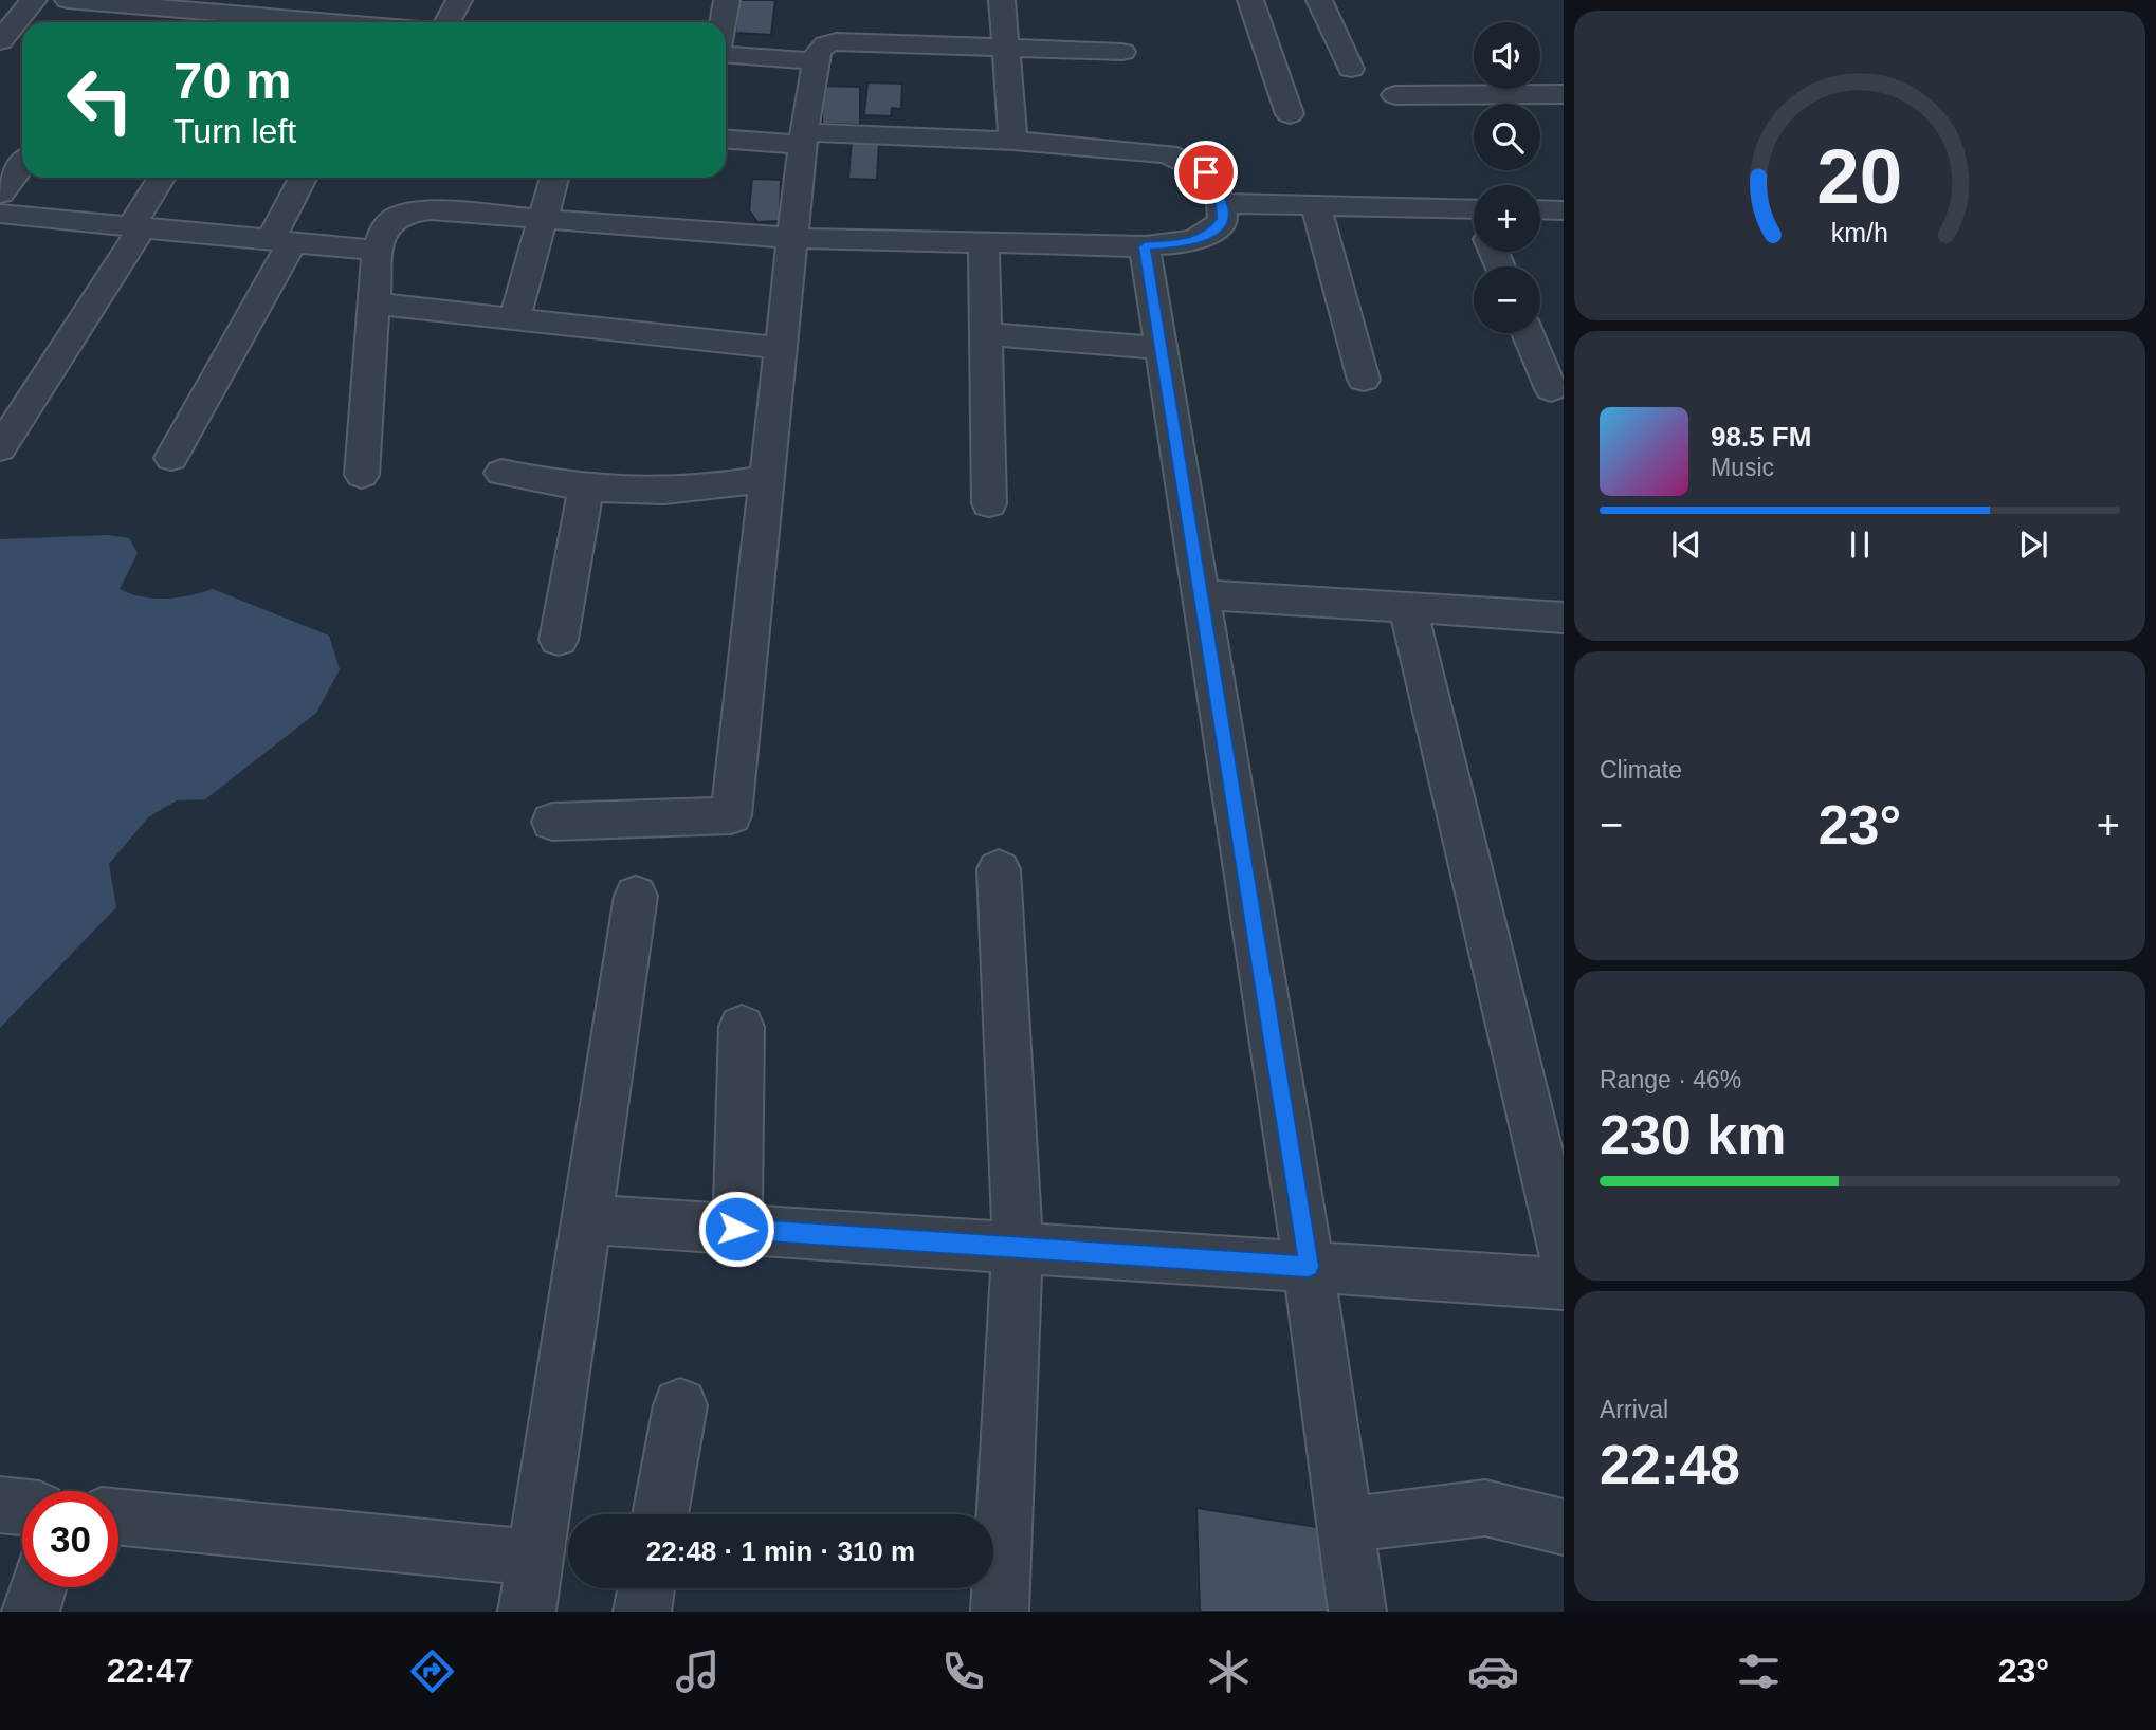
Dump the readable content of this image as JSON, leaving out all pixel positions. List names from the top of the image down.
{
  "page": {
    "map_buttons": ["+", "−"],
    "turn": ["70 m", "Turn left"],
    "song": ["98.5 FM", "Music"],
    "tile": [
      "Climate",
      ["Range · 46%", "230 km"],
      ["Arrival", "22:48"]
    ],
    "heat": ["−", "23°", "+"],
    "limit": "30",
    "trip": "22:48 · 1 min · 310 m",
    "tabs": ["22:47", "23°"],
    "gauge": ["20", "km/h"]
  }
}
